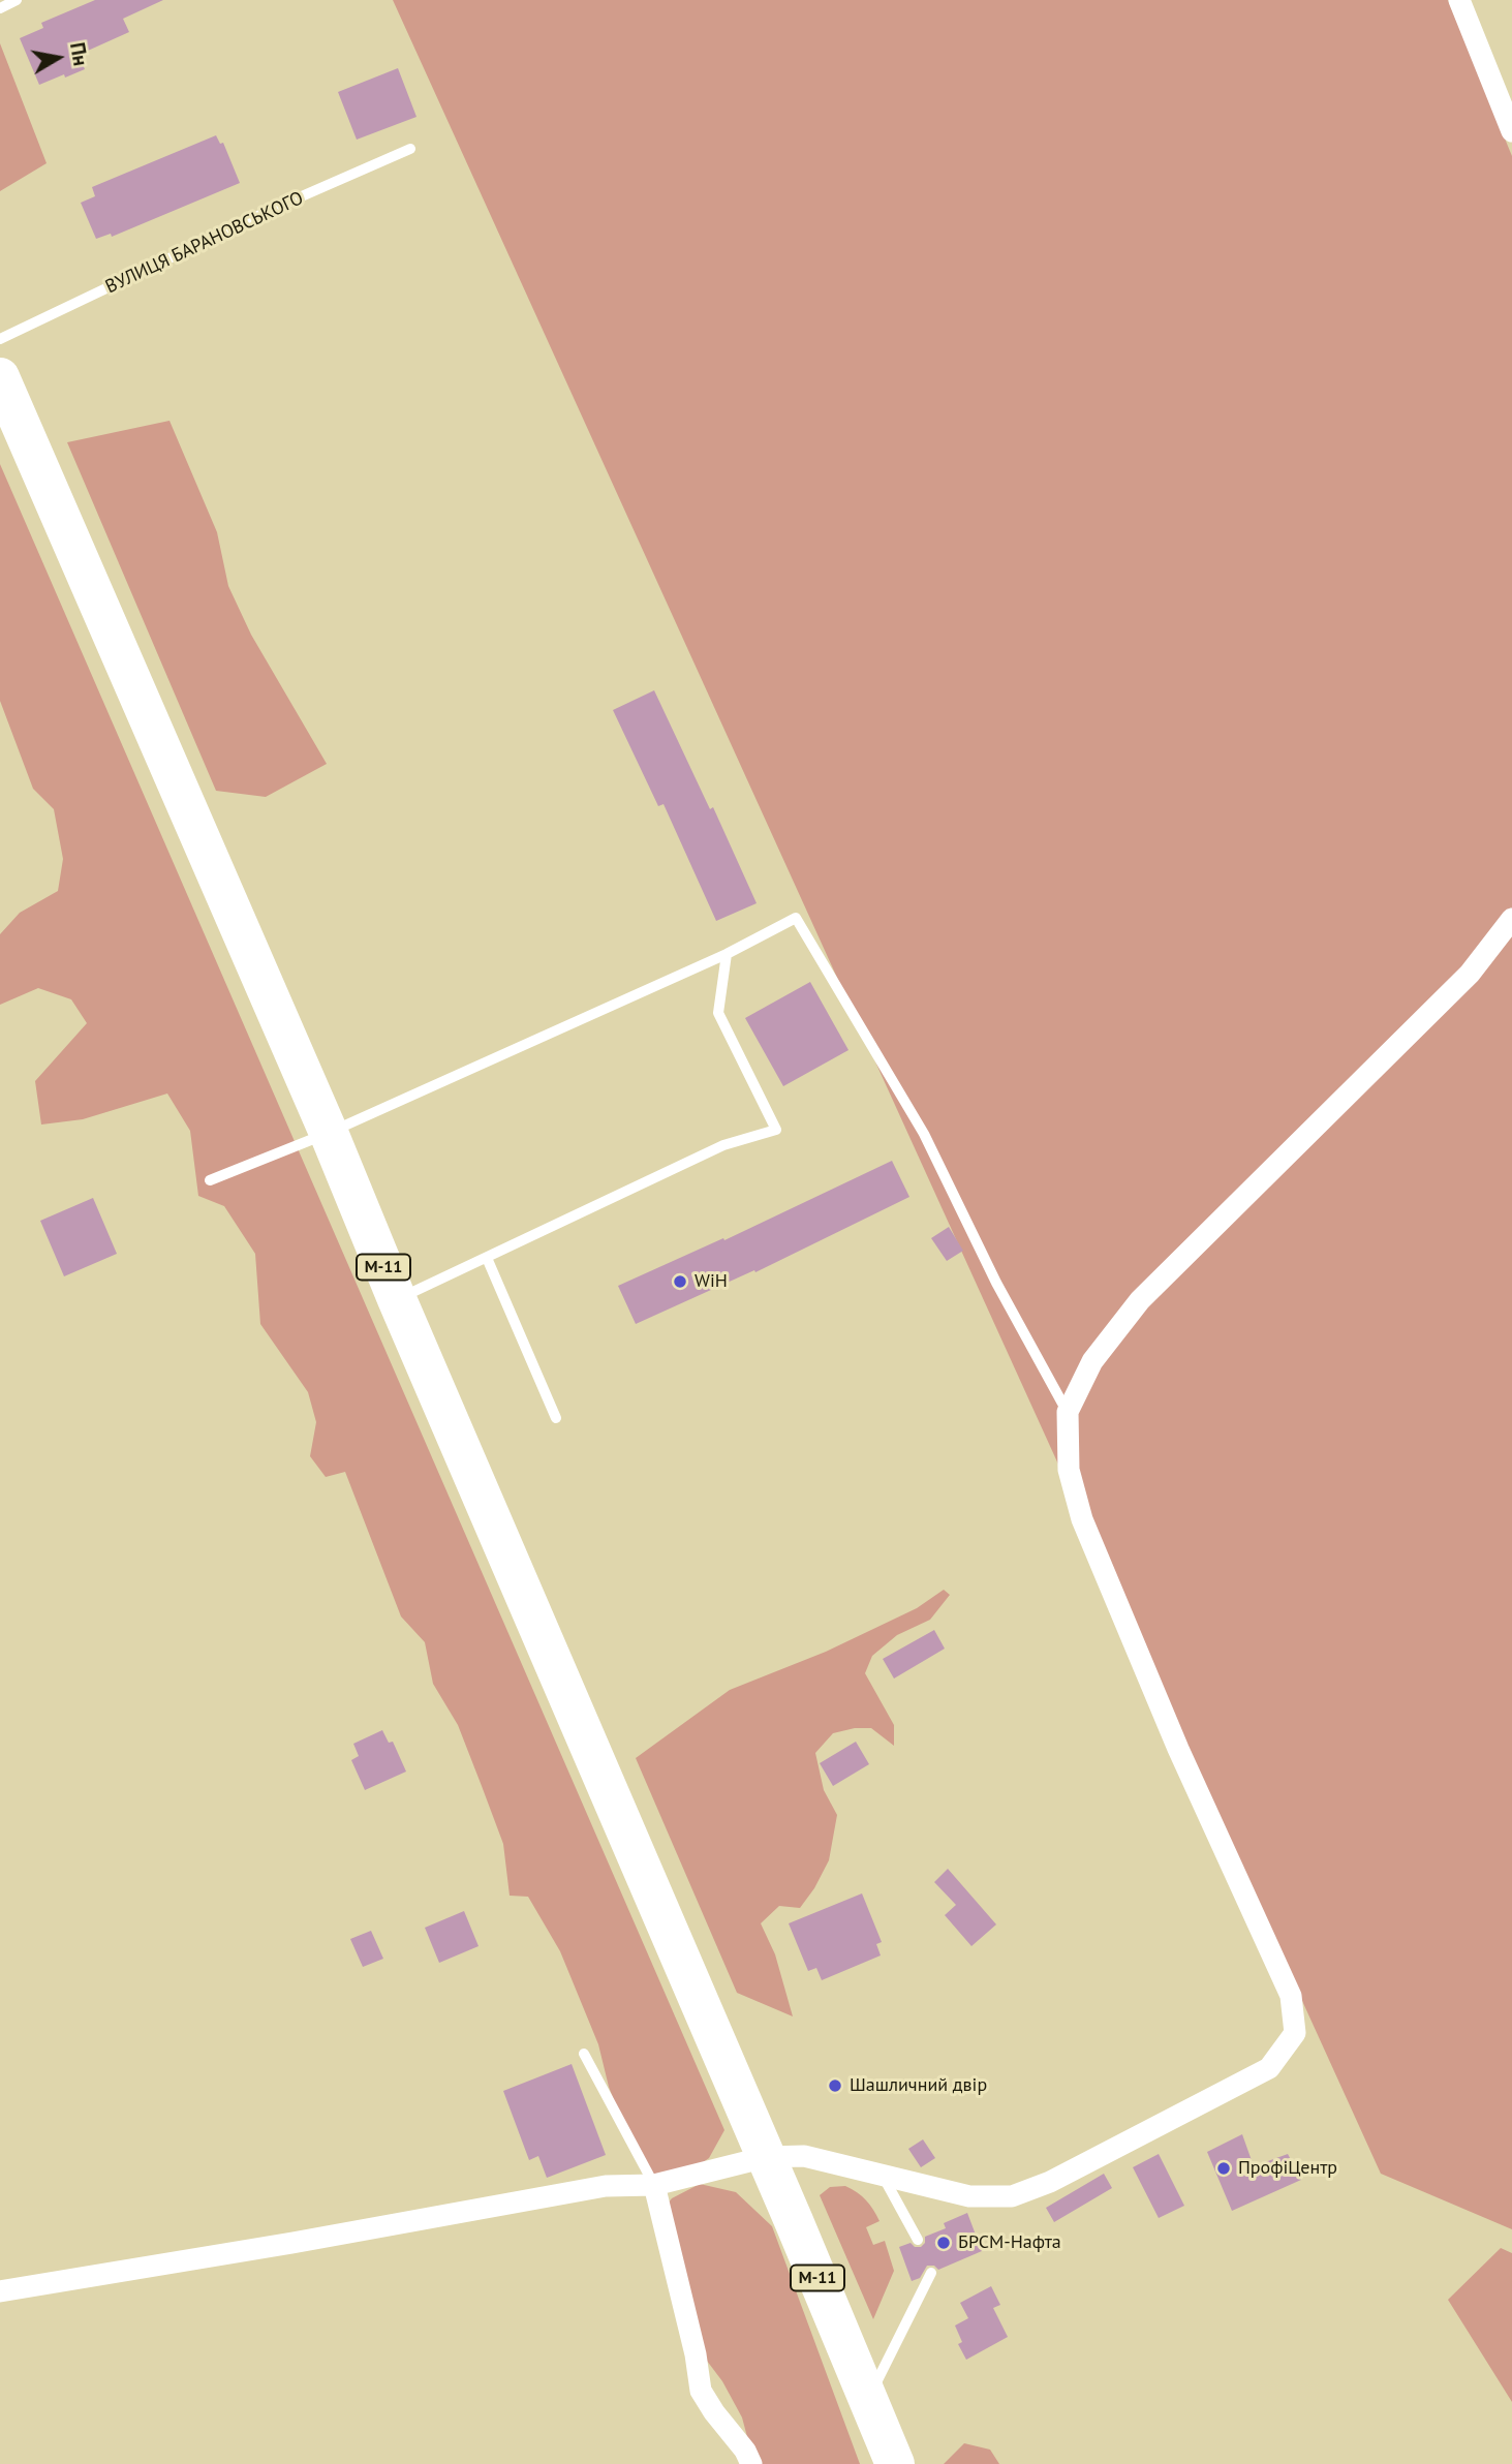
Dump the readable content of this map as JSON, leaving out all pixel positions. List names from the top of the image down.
{
  "streets": {
    "highway": ["М-11"],
    "lane": ["ВУЛИЦЯ БАРАНОВСЬКОГО"]
  },
  "places": [
    "WiH",
    "Шашличний двір",
    "ПрофіЦентр",
    "БРСМ-Нафта"
  ],
  "north": "right"
}
